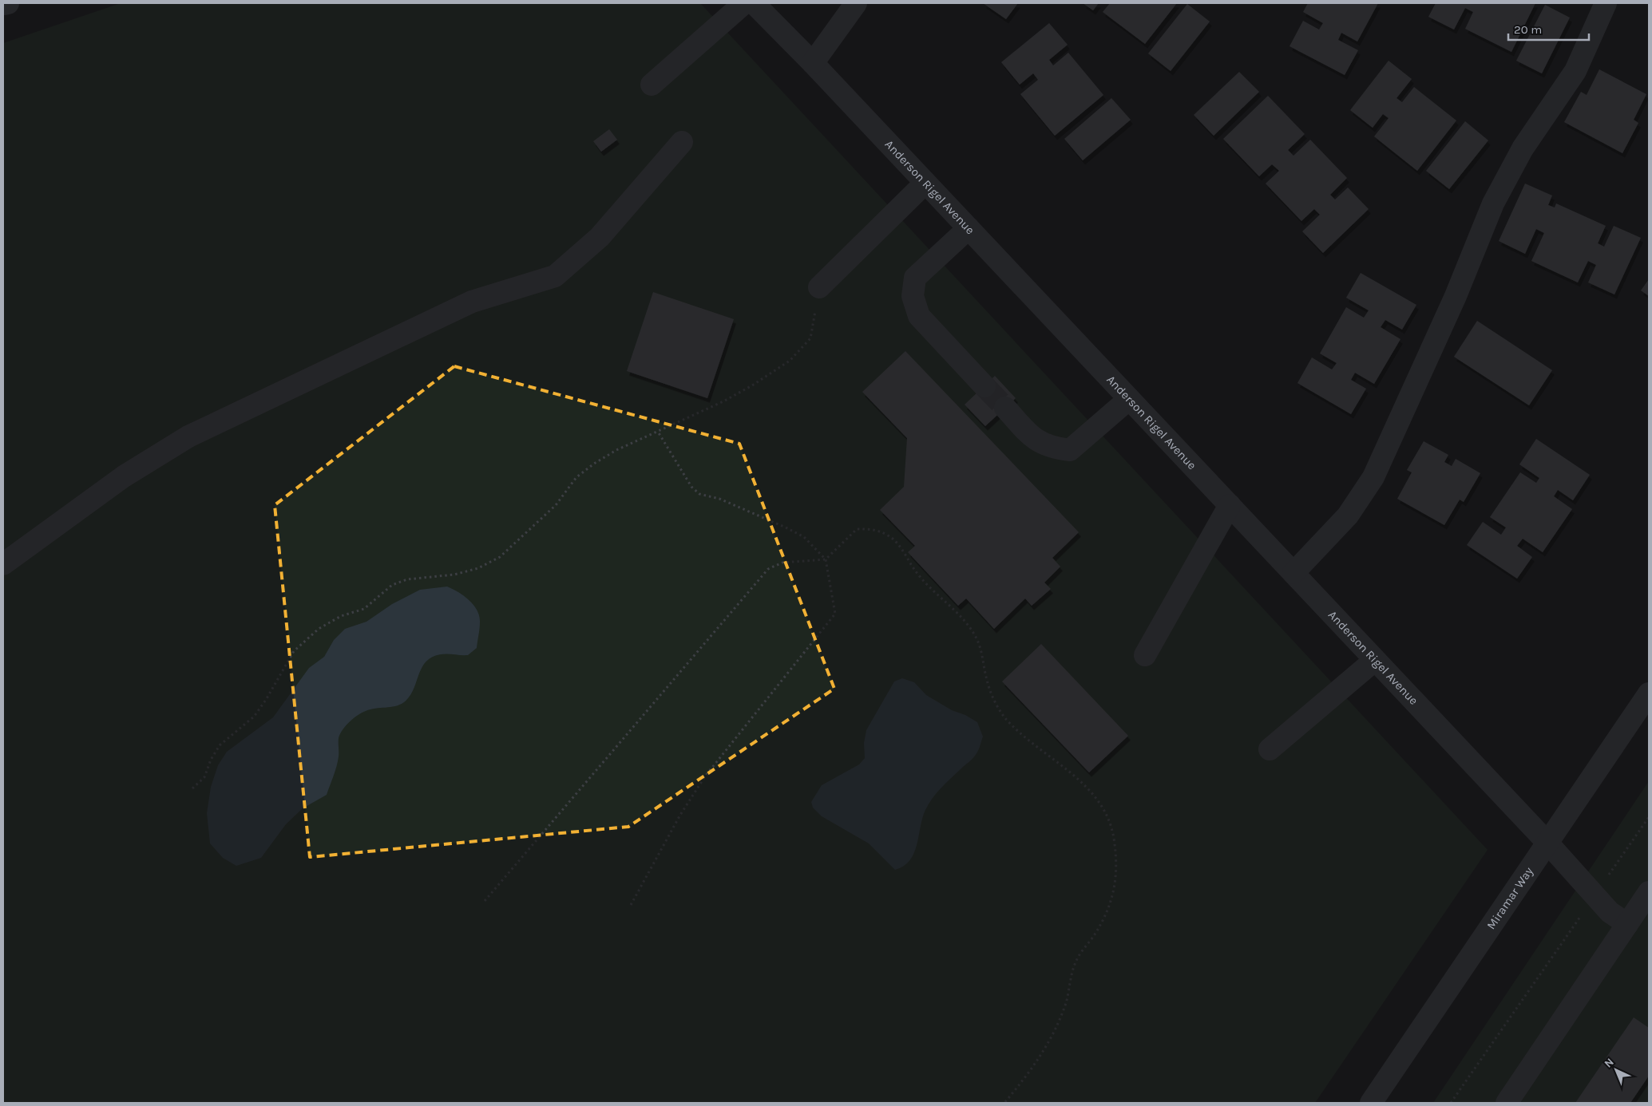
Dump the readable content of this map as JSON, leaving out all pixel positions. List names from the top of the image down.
{
  "streets": {
    "street": ["Anderson Rigel Avenue", "Miramar Way"]
  },
  "crossings": [
    ["Anderson Rigel Avenue", "Miramar Way"]
  ],
  "scale_bar": "20 m",
  "north": "top left"
}
